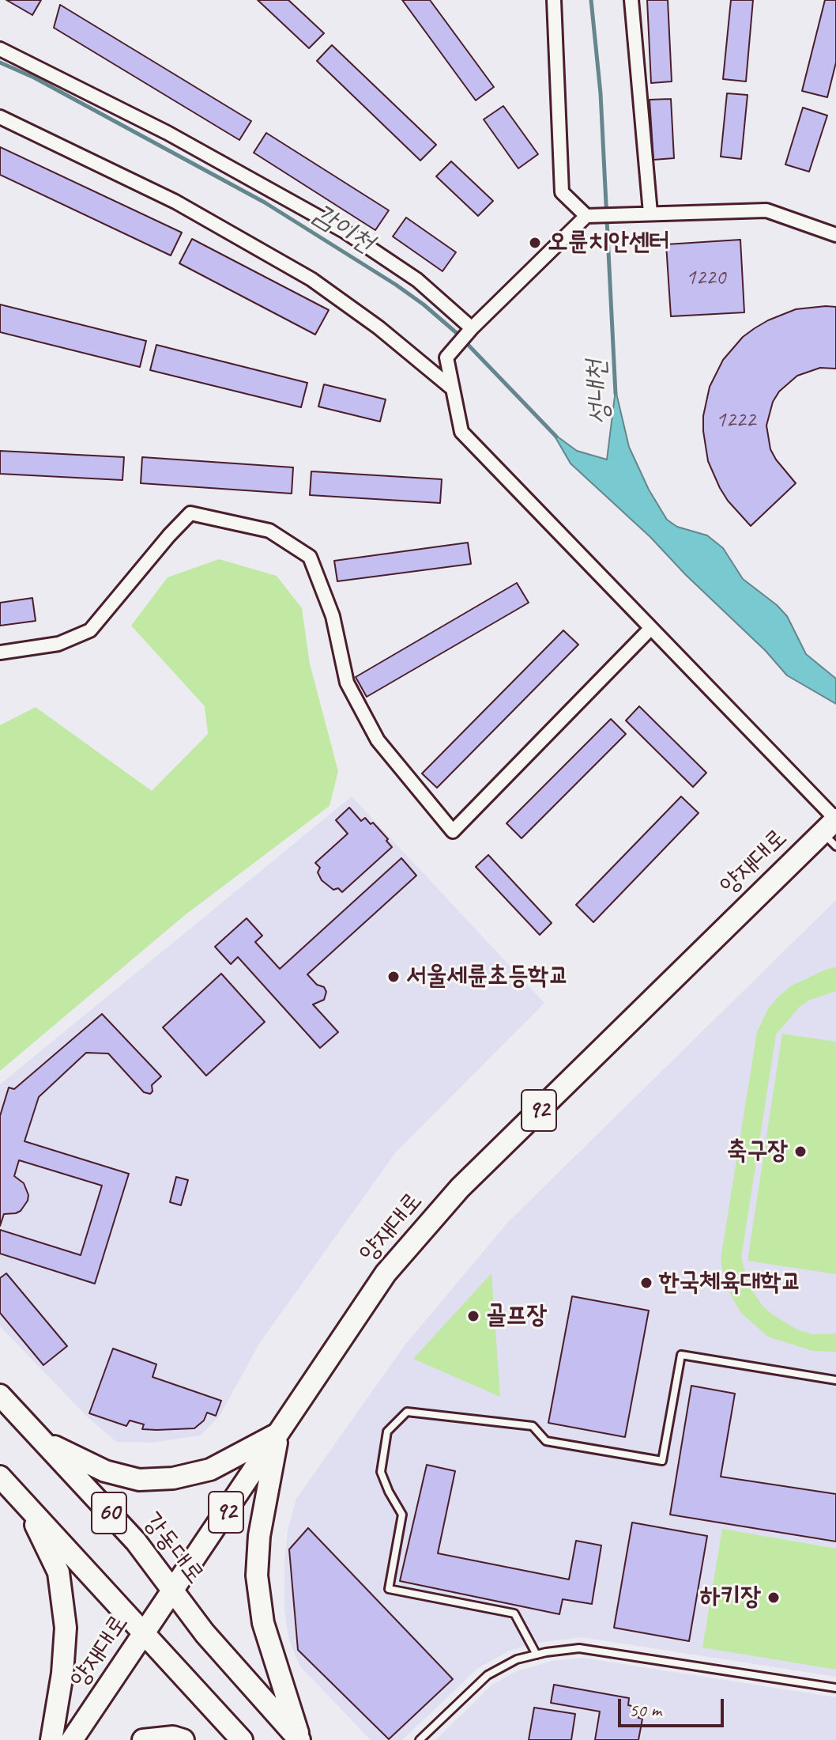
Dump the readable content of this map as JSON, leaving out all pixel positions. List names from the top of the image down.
{
  "streets": {
    "main road": [
      "양재대로",
      "92",
      "60",
      "강동대로"
    ]
  },
  "crossings": [
    ["양재대로", "60"],
    ["양재대로", "강동대로"]
  ],
  "water": ["감이천", "성내천"],
  "places": [
    "오륜치안센터",
    "서울세륜초등학교",
    "축구장",
    "한국체육대학교",
    "골프장",
    "하키장"
  ],
  "house_numbers": ["1220", "1222"],
  "scale_bar": "50 m"
}
